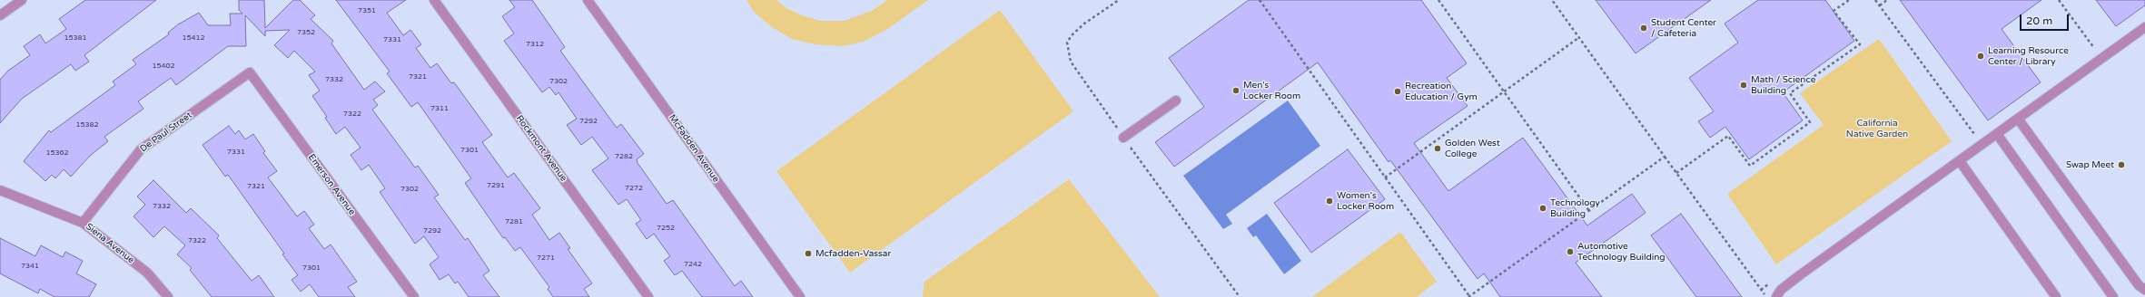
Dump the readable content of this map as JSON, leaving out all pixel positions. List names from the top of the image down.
{
  "streets": {
    "street": [
      "De Paul Street",
      "Rockmont Avenue",
      "McFadden Avenue",
      "Emerson Avenue",
      "Siena Avenue"
    ]
  },
  "crossings": [
    ["De Paul Street", "Emerson Avenue"],
    ["De Paul Street", "Siena Avenue"]
  ],
  "parks": ["California Native Garden"],
  "places": [
    "Student Center / Cafeteria",
    "Learning Resource Center / Library",
    "Math / Science Building",
    "Men's Locker Room",
    "Recreation Education / Gym",
    "Golden West College",
    "Swap Meet",
    "Women's Locker Room",
    "Technology Building",
    "Automotive Technology Building",
    "Mcfadden-Vassar"
  ],
  "house_numbers": [
    "7351",
    "7352",
    "15381",
    "15412",
    "7331",
    "7312",
    "15402",
    "7321",
    "7332",
    "7302",
    "7311",
    "7322",
    "7292",
    "15382",
    "7301",
    "7331",
    "15362",
    "7282",
    "7291",
    "7321",
    "7272",
    "7302",
    "7332",
    "7281",
    "7252",
    "7292",
    "7322",
    "7271",
    "7242",
    "7341",
    "7301"
  ],
  "scale_bar": "20 m"
}
